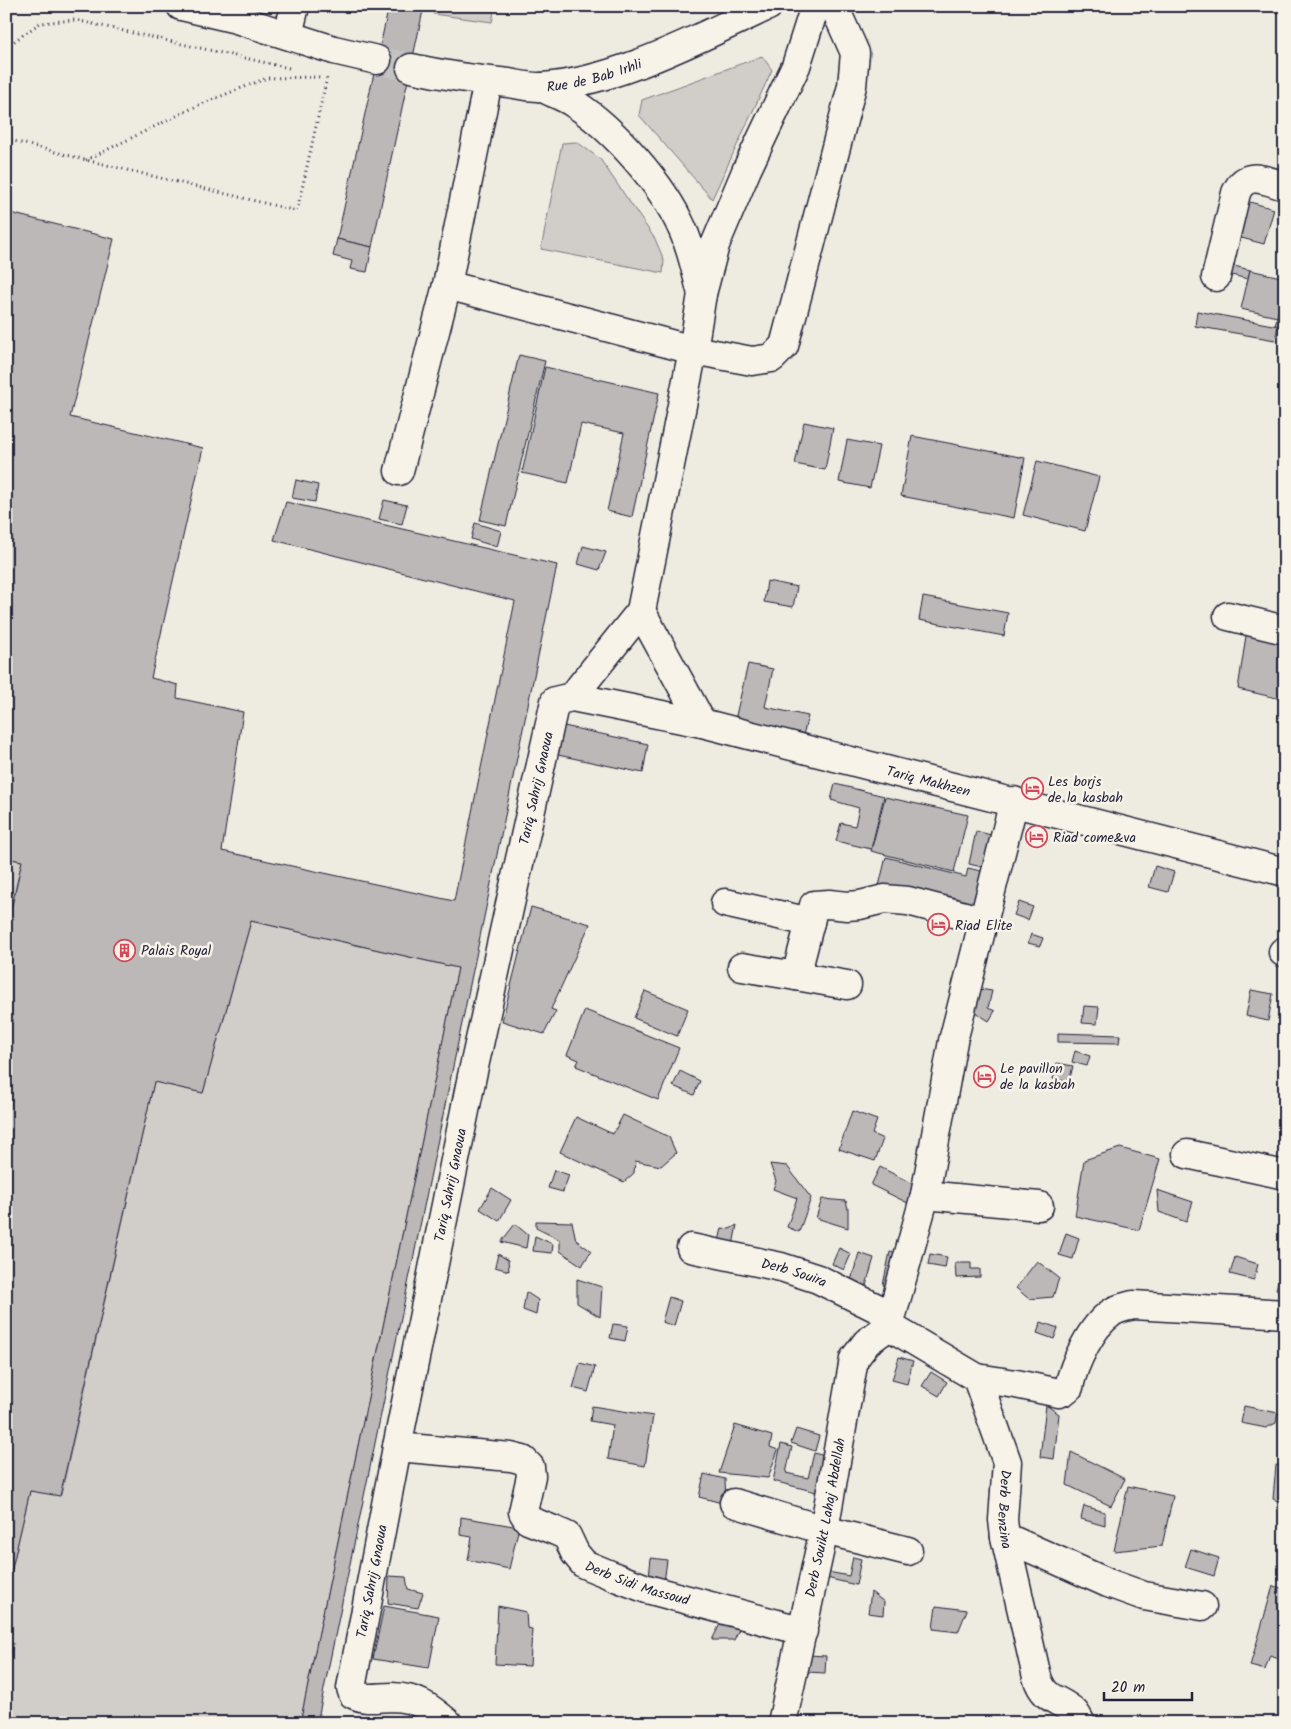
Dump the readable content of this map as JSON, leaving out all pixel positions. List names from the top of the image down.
{
  "streets": {
    "street": [
      "Rue de Bab Irhli",
      "Tariq Makhzen",
      "Tariq Sahrij Gnaoua",
      "Derb Souira",
      "Derb Benzina",
      "Derb Souikt Lahaj Abdellah",
      "Derb Sidi Massoud"
    ]
  },
  "crossings": [
    ["Tariq Makhzen", "Tariq Sahrij Gnaoua"],
    ["Tariq Sahrij Gnaoua", "Derb Sidi Massoud"],
    ["Derb Souira", "Derb Souikt Lahaj Abdellah"],
    ["Derb Souikt Lahaj Abdellah", "Derb Sidi Massoud"]
  ],
  "places": {
    "hotel": [
      "Les borjs de la kasbah",
      "Riad come&va",
      "Riad Elite",
      "Le pavillon de la kasbah"
    ],
    "building": ["Palais Royal"]
  },
  "scale_bar": "20 m"
}
